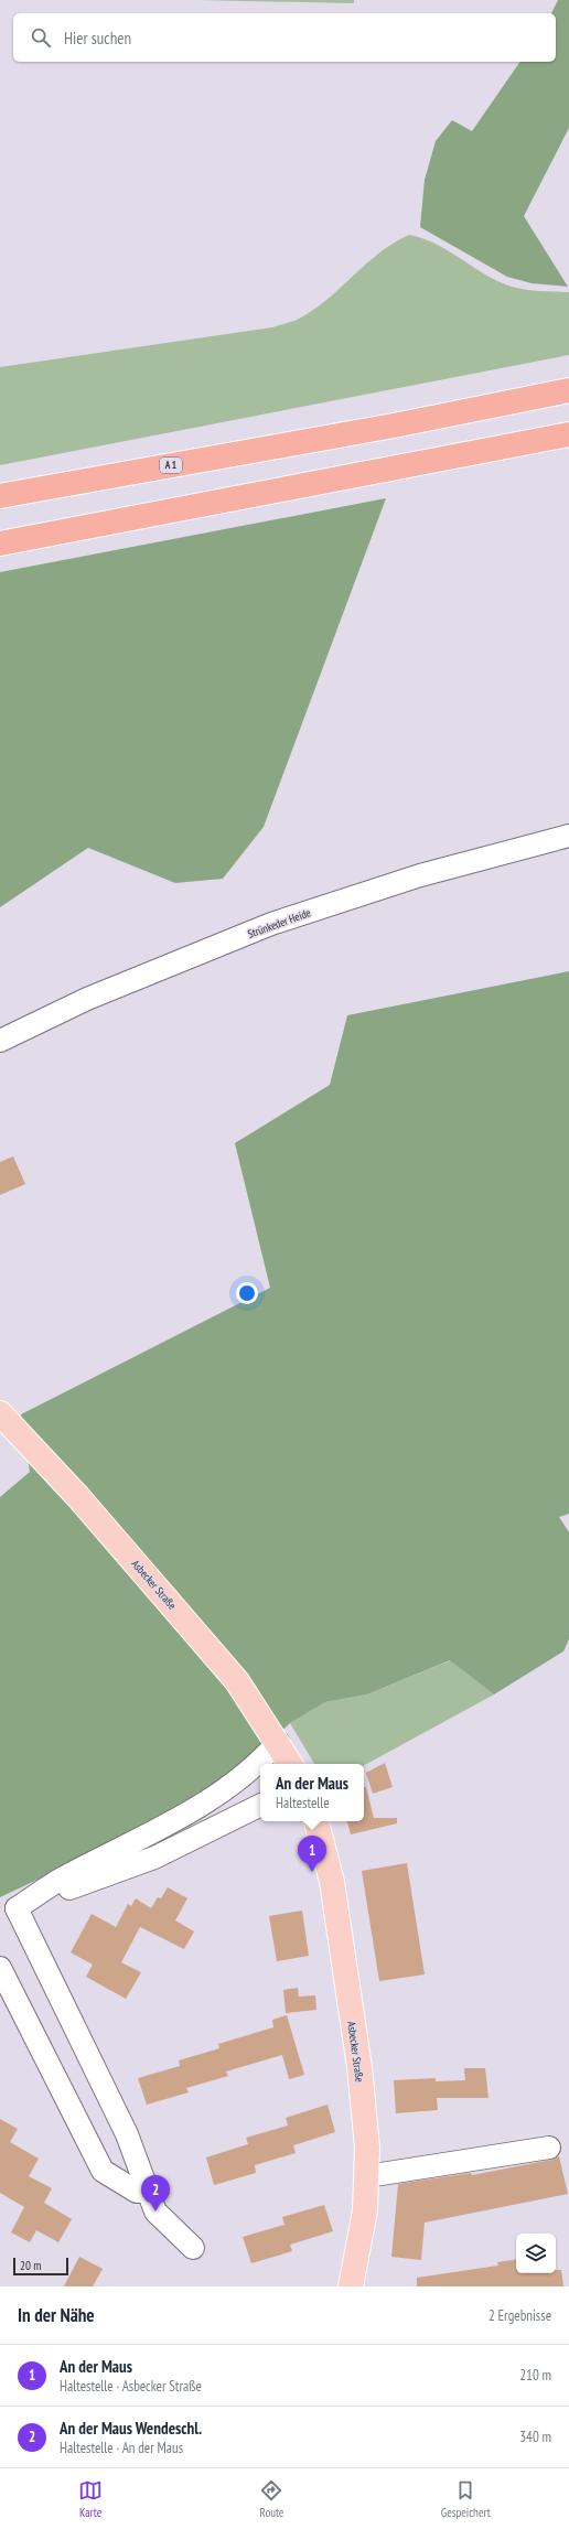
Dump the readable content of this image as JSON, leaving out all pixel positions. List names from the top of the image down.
{
  "streets": {
    "highway": ["A 1"],
    "main road": ["Asbecker Straße"],
    "street": ["Strünkeder Heide"]
  },
  "scale_bar": "20 m",
  "page": {
    "search": "Hier suchen",
    "popup": ["An der Maus", "Haltestelle"],
    "pins": ["1", "2"],
    "scale": "20 m",
    "heading": ["In der Nähe", "2 Ergebnisse"],
    "list": [
      {
        "mark": "1",
        "name": "An der Maus",
        "note": "Haltestelle · Asbecker Straße",
        "value": "210 m"
      },
      {
        "mark": "2",
        "name": "An der Maus Wendeschl.",
        "note": "Haltestelle · An der Maus",
        "value": "340 m"
      }
    ],
    "nav": ["Karte", "Route", "Gespeichert"]
  }
}
